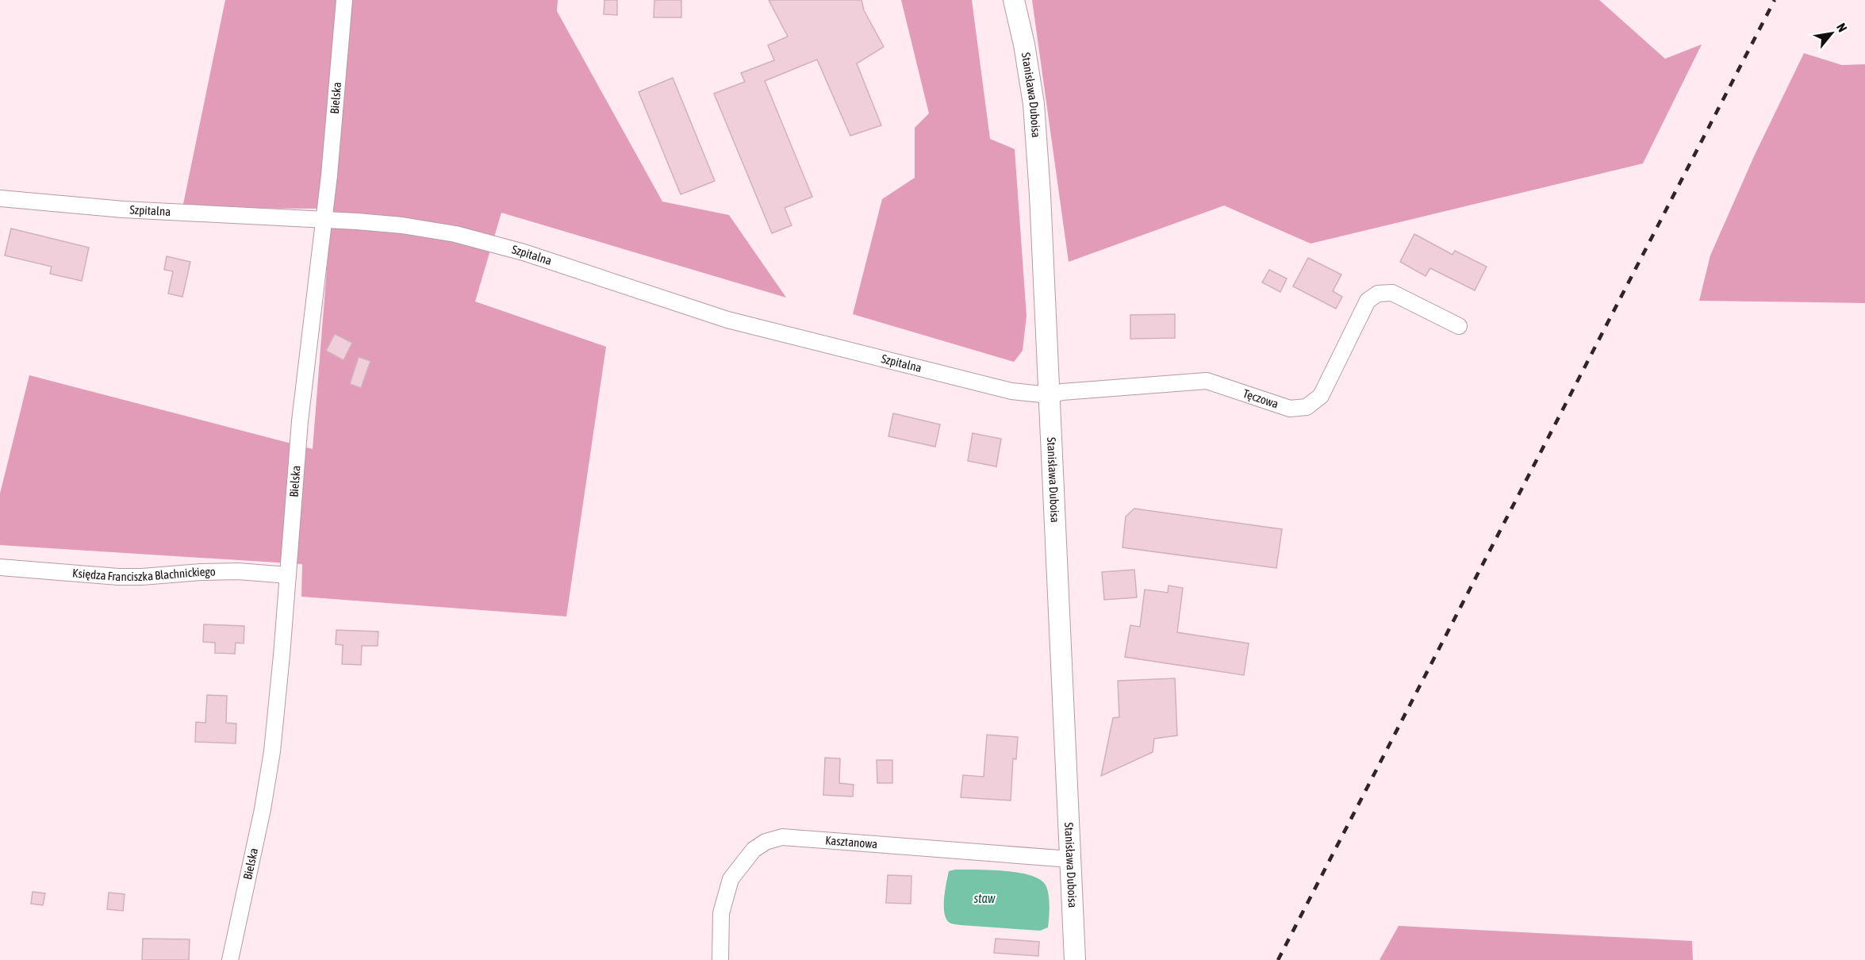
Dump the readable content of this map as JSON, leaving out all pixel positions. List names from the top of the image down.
{
  "streets": {
    "street": [
      "Stanisława Duboisa",
      "Bielska",
      "Szpitalna",
      "Tęczowa",
      "Księdza Franciszka Blachnickiego",
      "Kasztanowa"
    ]
  },
  "crossings": [
    ["Stanisława Duboisa", "Szpitalna"],
    ["Stanisława Duboisa", "Tęczowa"],
    ["Stanisława Duboisa", "Kasztanowa"],
    ["Bielska", "Szpitalna"],
    ["Bielska", "Księdza Franciszka Blachnickiego"],
    ["Szpitalna", "Tęczowa"]
  ],
  "water": ["staw"],
  "north": "top right"
}
